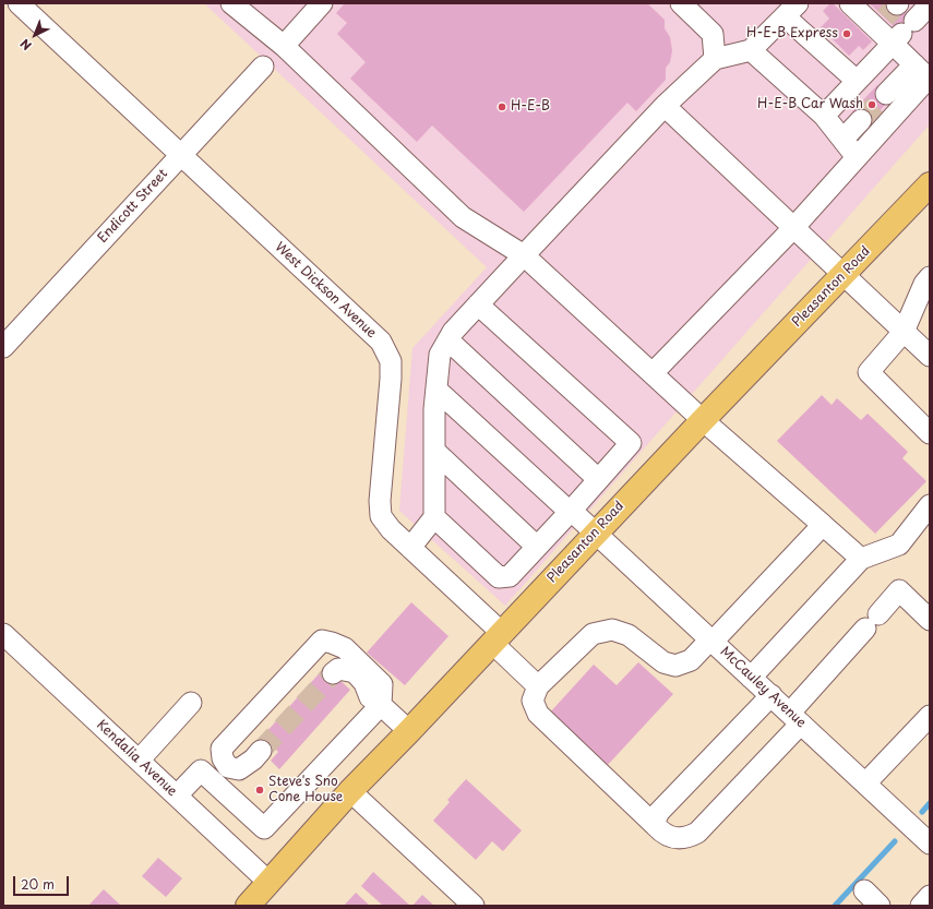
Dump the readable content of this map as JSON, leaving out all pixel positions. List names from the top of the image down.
{
  "streets": {
    "main road": ["Pleasanton Road"],
    "street": [
      "Endicott Street",
      "West Dickson Avenue",
      "McCauley Avenue",
      "Kendalia Avenue"
    ]
  },
  "crossings": [
    ["Endicott Street", "West Dickson Avenue"],
    ["Pleasanton Road", "West Dickson Avenue"],
    ["Pleasanton Road", "McCauley Avenue"],
    ["Pleasanton Road", "Kendalia Avenue"]
  ],
  "places": [
    "H-E-B Express",
    "H-E-B Car Wash",
    "H-E-B",
    "Steve's Sno Cone House"
  ],
  "scale_bar": "20 m",
  "north": "bottom left"
}
